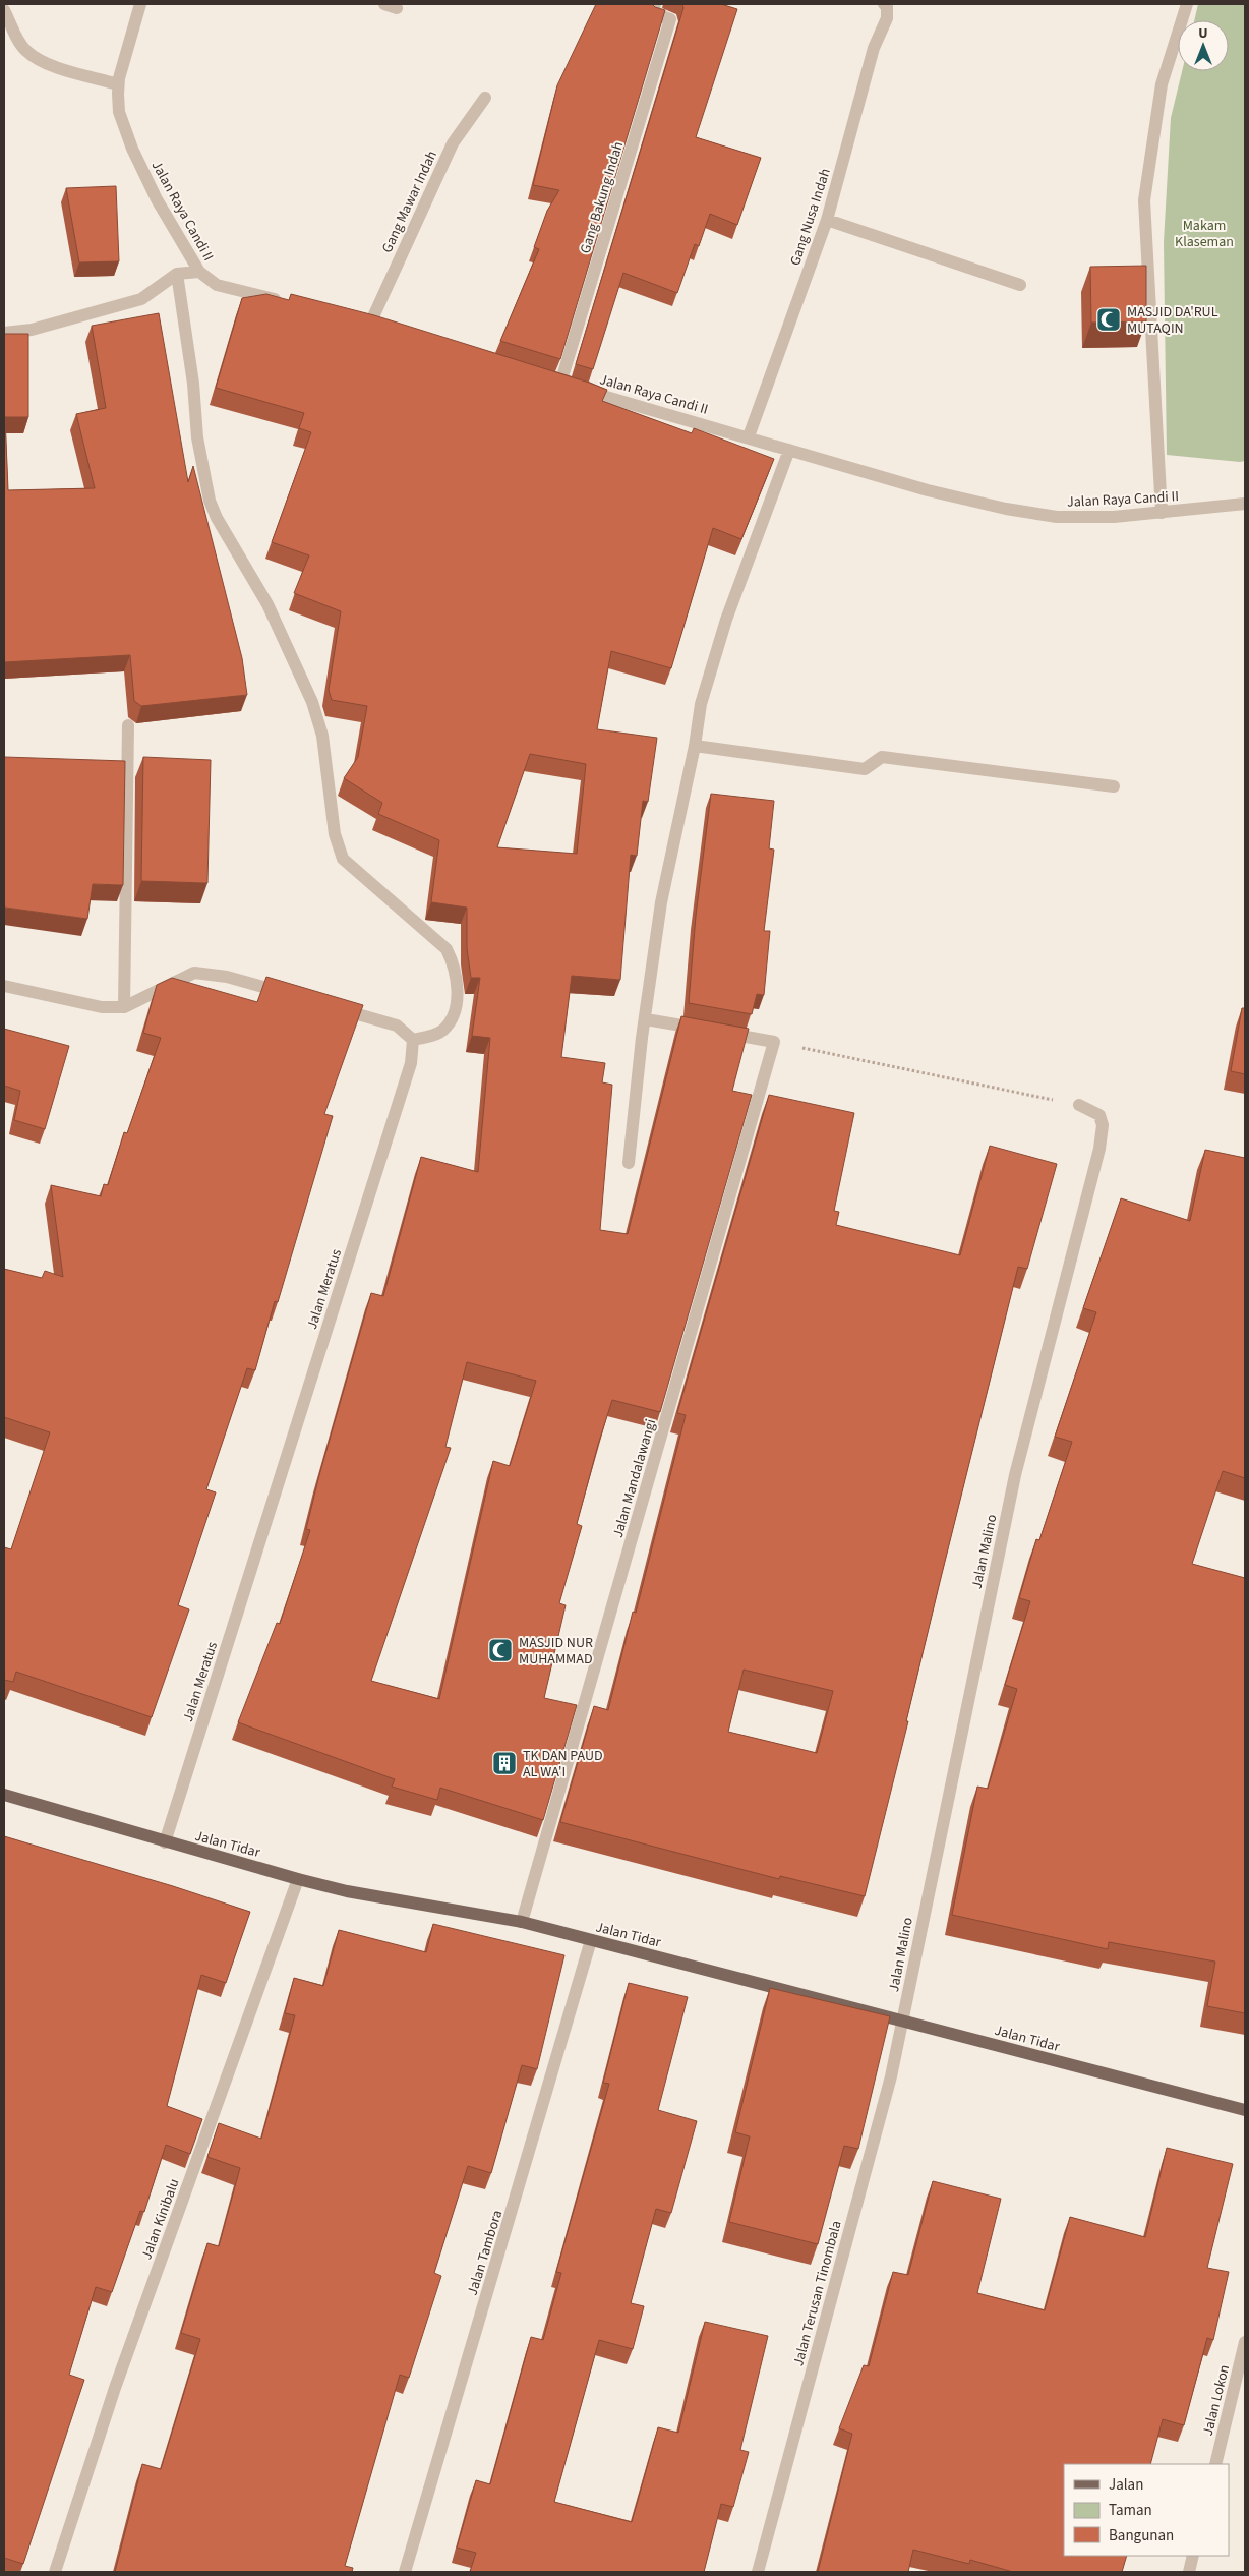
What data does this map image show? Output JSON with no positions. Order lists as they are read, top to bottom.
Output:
{
  "streets": {
    "main road": ["Jalan Tidar"],
    "street": [
      "Gang Bakung Indah",
      "Gang Mawar Indah",
      "Jalan Raya Candi II",
      "Gang Nusa Indah",
      "Jalan Meratus",
      "Jalan Mandalawangi",
      "Jalan Malino",
      "Jalan Kinibalu",
      "Jalan Tambora",
      "Jalan Terusan Tinombala",
      "Jalan Lokon"
    ]
  },
  "crossings": [
    ["Gang Bakung Indah", "Jalan Raya Candi II"],
    ["Jalan Raya Candi II", "Gang Nusa Indah"],
    ["Jalan Meratus", "Jalan Tidar"],
    ["Jalan Mandalawangi", "Jalan Tidar"],
    ["Jalan Malino", "Jalan Tidar"],
    ["Jalan Malino", "Jalan Terusan Tinombala"],
    ["Jalan Tidar", "Jalan Kinibalu"],
    ["Jalan Tidar", "Jalan Tambora"],
    ["Jalan Tidar", "Jalan Terusan Tinombala"]
  ],
  "parks": ["Makam Klaseman"],
  "places": {
    "mosque": ["MASJID DA'RUL MUTAQIN", "MASJID NUR MUHAMMAD"],
    "building": ["TK DAN PAUD AL WA'I"]
  },
  "legend": ["Jalan", "Taman", "Bangunan"],
  "north": "top"
}
